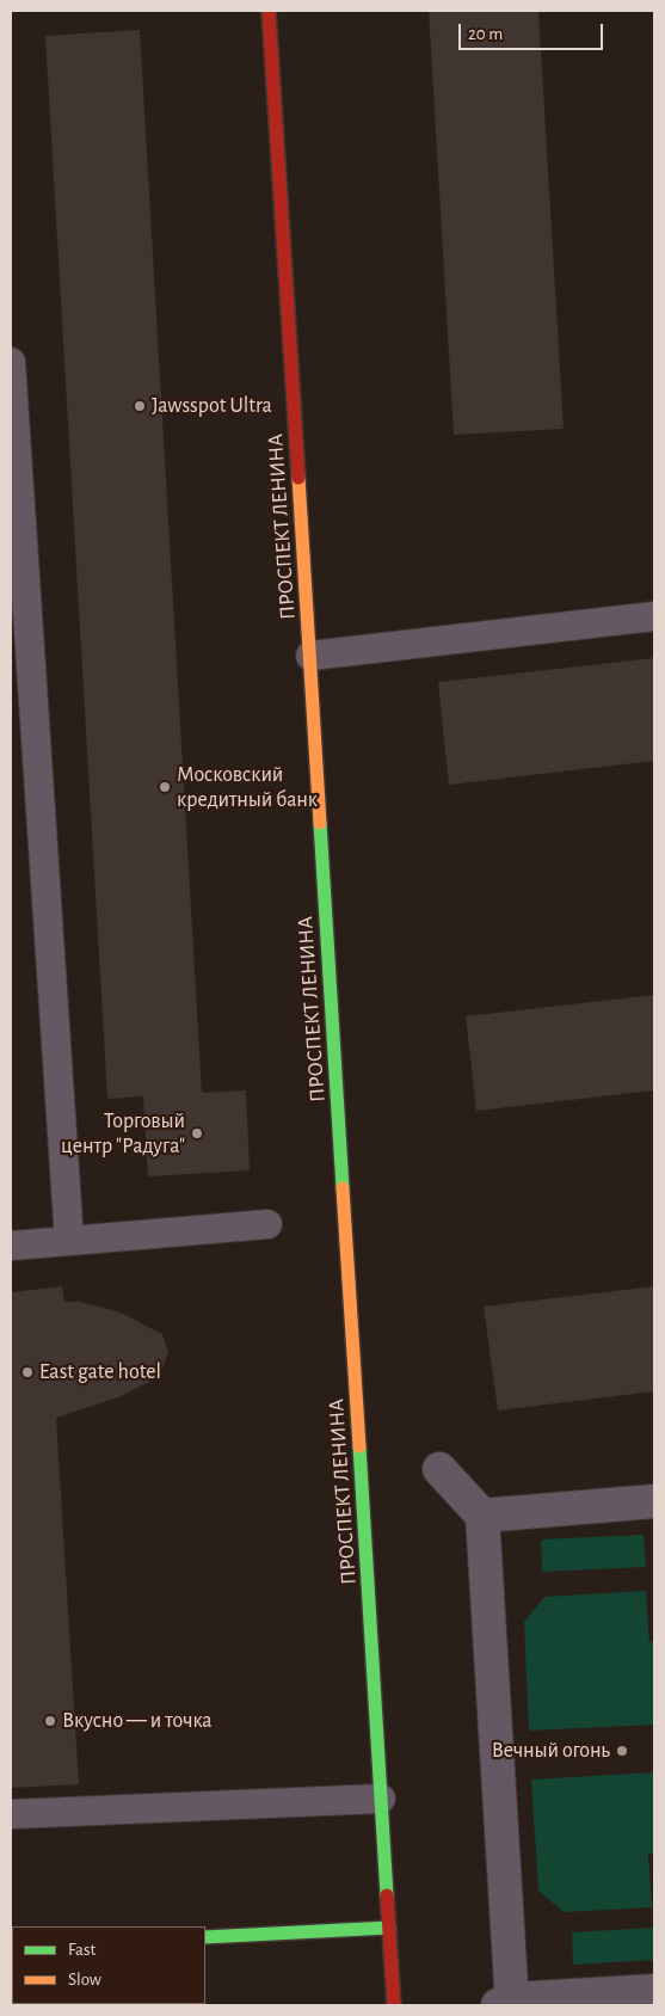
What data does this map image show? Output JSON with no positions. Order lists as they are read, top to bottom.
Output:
{
  "streets": {
    "main road": ["ПРОСПЕКТ ЛЕНИНА"]
  },
  "places": [
    "Jawsspot Ultra",
    "Московский кредитный банк",
    "Торговый центр \"Радуга\"",
    "East gate hotel",
    "Вкусно — и точка",
    "Вечный огонь"
  ],
  "legend": ["Fast", "Slow"],
  "scale_bar": "20 m"
}
